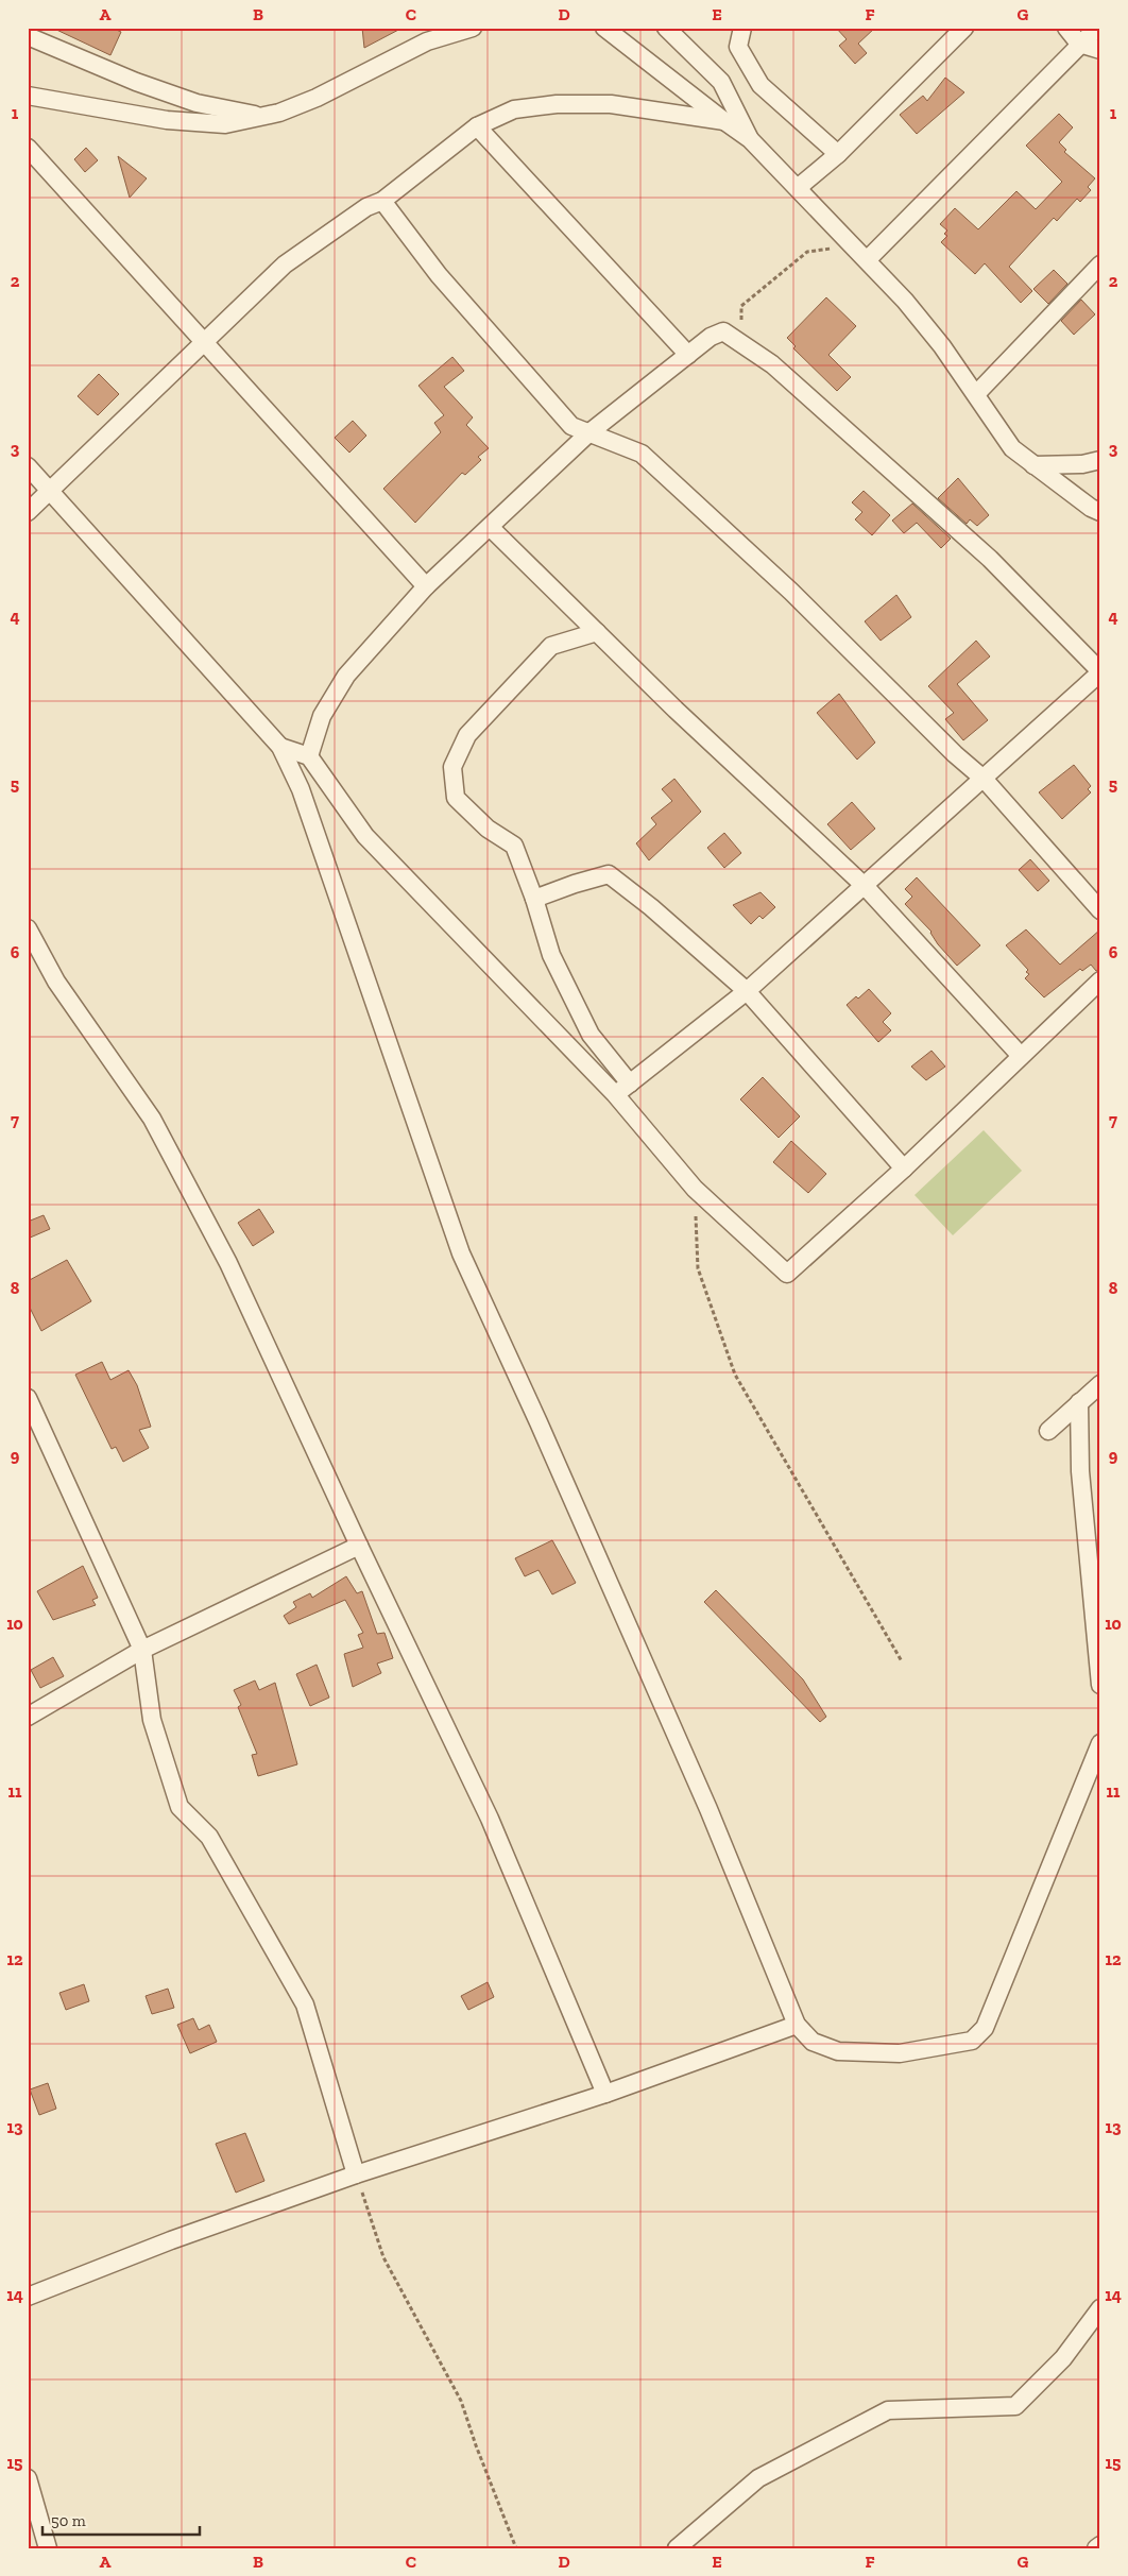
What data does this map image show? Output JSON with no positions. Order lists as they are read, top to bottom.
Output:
{
  "scale_bar": "50 m",
  "grid": {
    "columns": [
      "A",
      "B",
      "C",
      "D",
      "E",
      "F",
      "G"
    ],
    "rows": [
      "1",
      "2",
      "3",
      "4",
      "5",
      "6",
      "7",
      "8",
      "9",
      "10",
      "11",
      "12",
      "13",
      "14",
      "15"
    ]
  }
}
